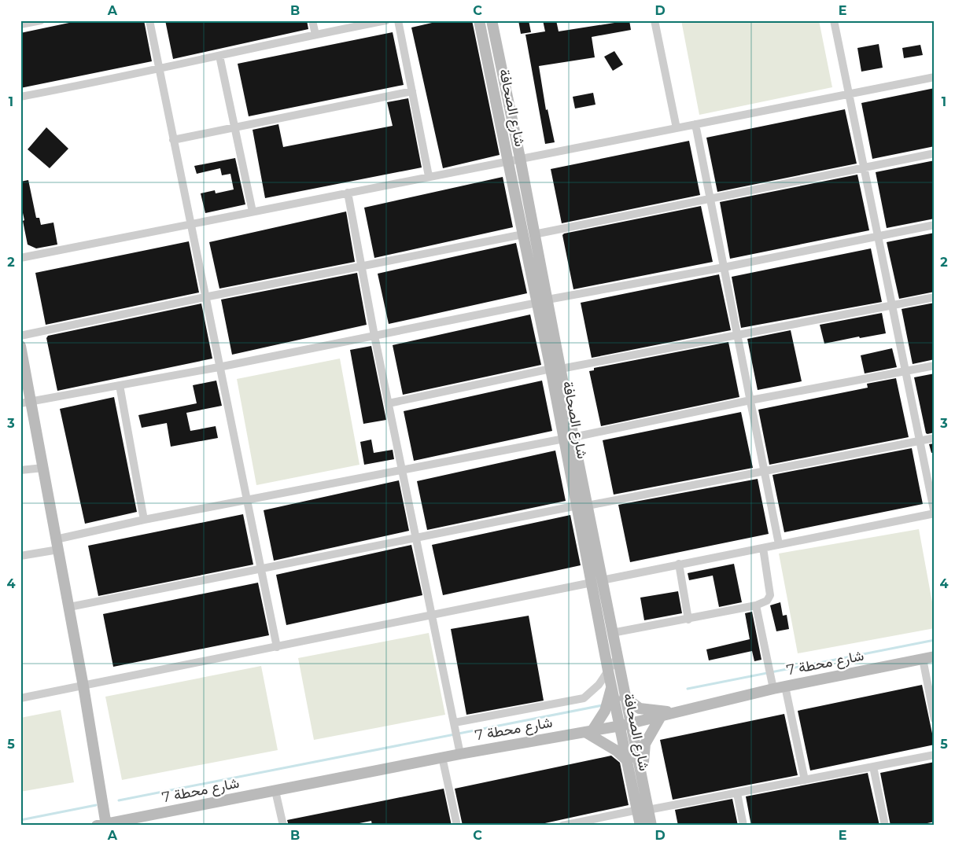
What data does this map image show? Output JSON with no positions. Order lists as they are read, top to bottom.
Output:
{
  "streets": {
    "main road": ["شارع الصحافة", "شارع محطة 7"]
  },
  "crossings": [
    ["شارع الصحافة", "شارع محطة 7"]
  ],
  "grid": {
    "columns": [
      "A",
      "B",
      "C",
      "D",
      "E"
    ],
    "rows": [
      "1",
      "2",
      "3",
      "4",
      "5"
    ]
  }
}
